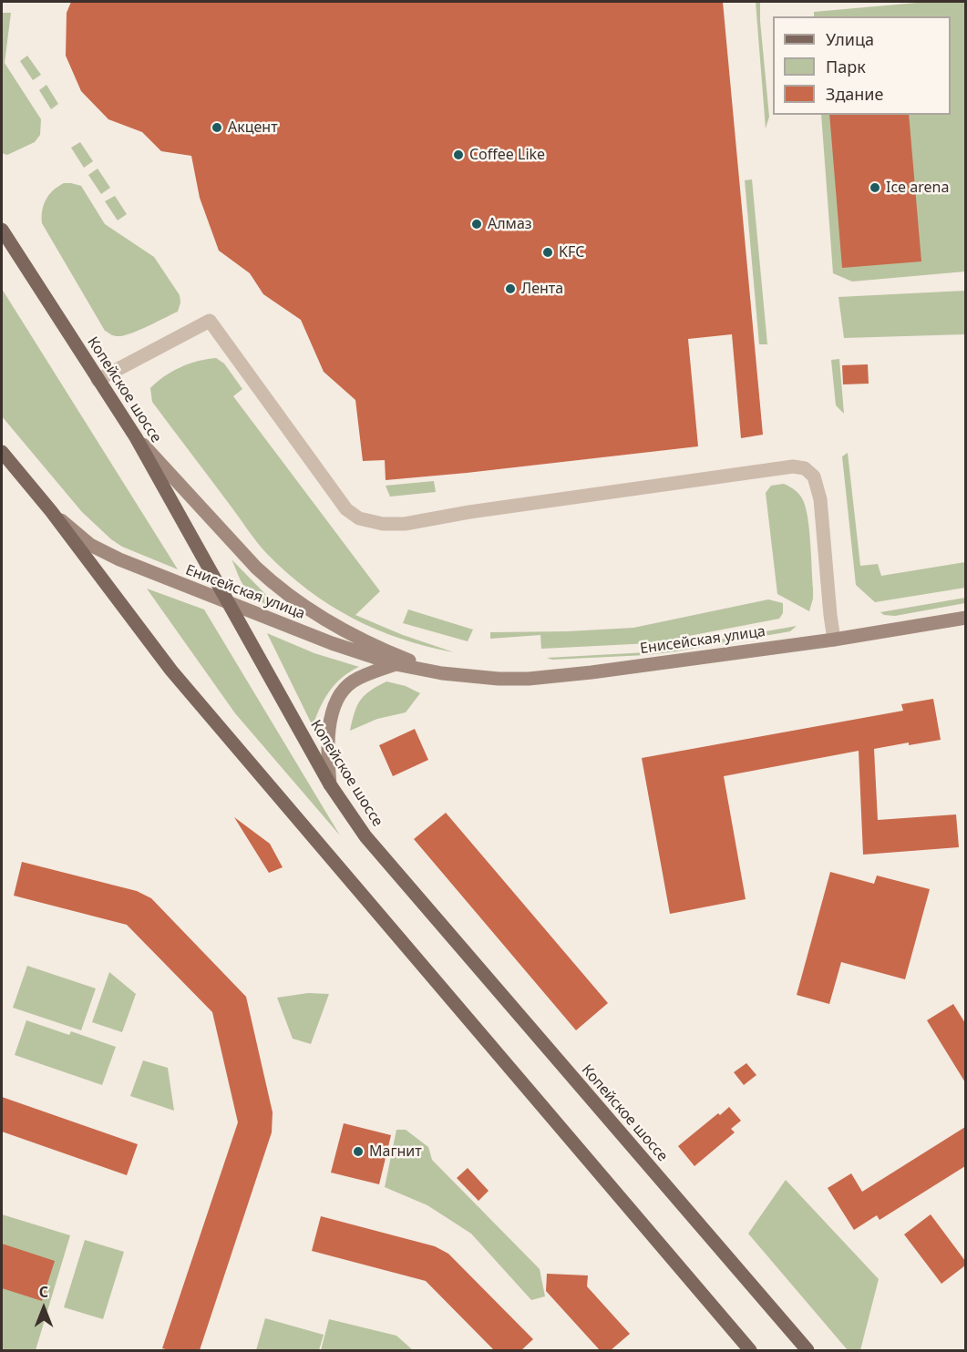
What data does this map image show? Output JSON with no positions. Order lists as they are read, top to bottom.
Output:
{
  "streets": {
    "main road": ["Копейское шоссе"],
    "street": ["Енисейская улица"]
  },
  "crossings": [
    ["Копейское шоссе", "Енисейская улица"]
  ],
  "places": [
    "Акцент",
    "Coffee Like",
    "Ice arena",
    "Алмаз",
    "KFC",
    "Лента",
    "Магнит"
  ],
  "legend": ["Улица", "Парк", "Здание"],
  "north": "top"
}
